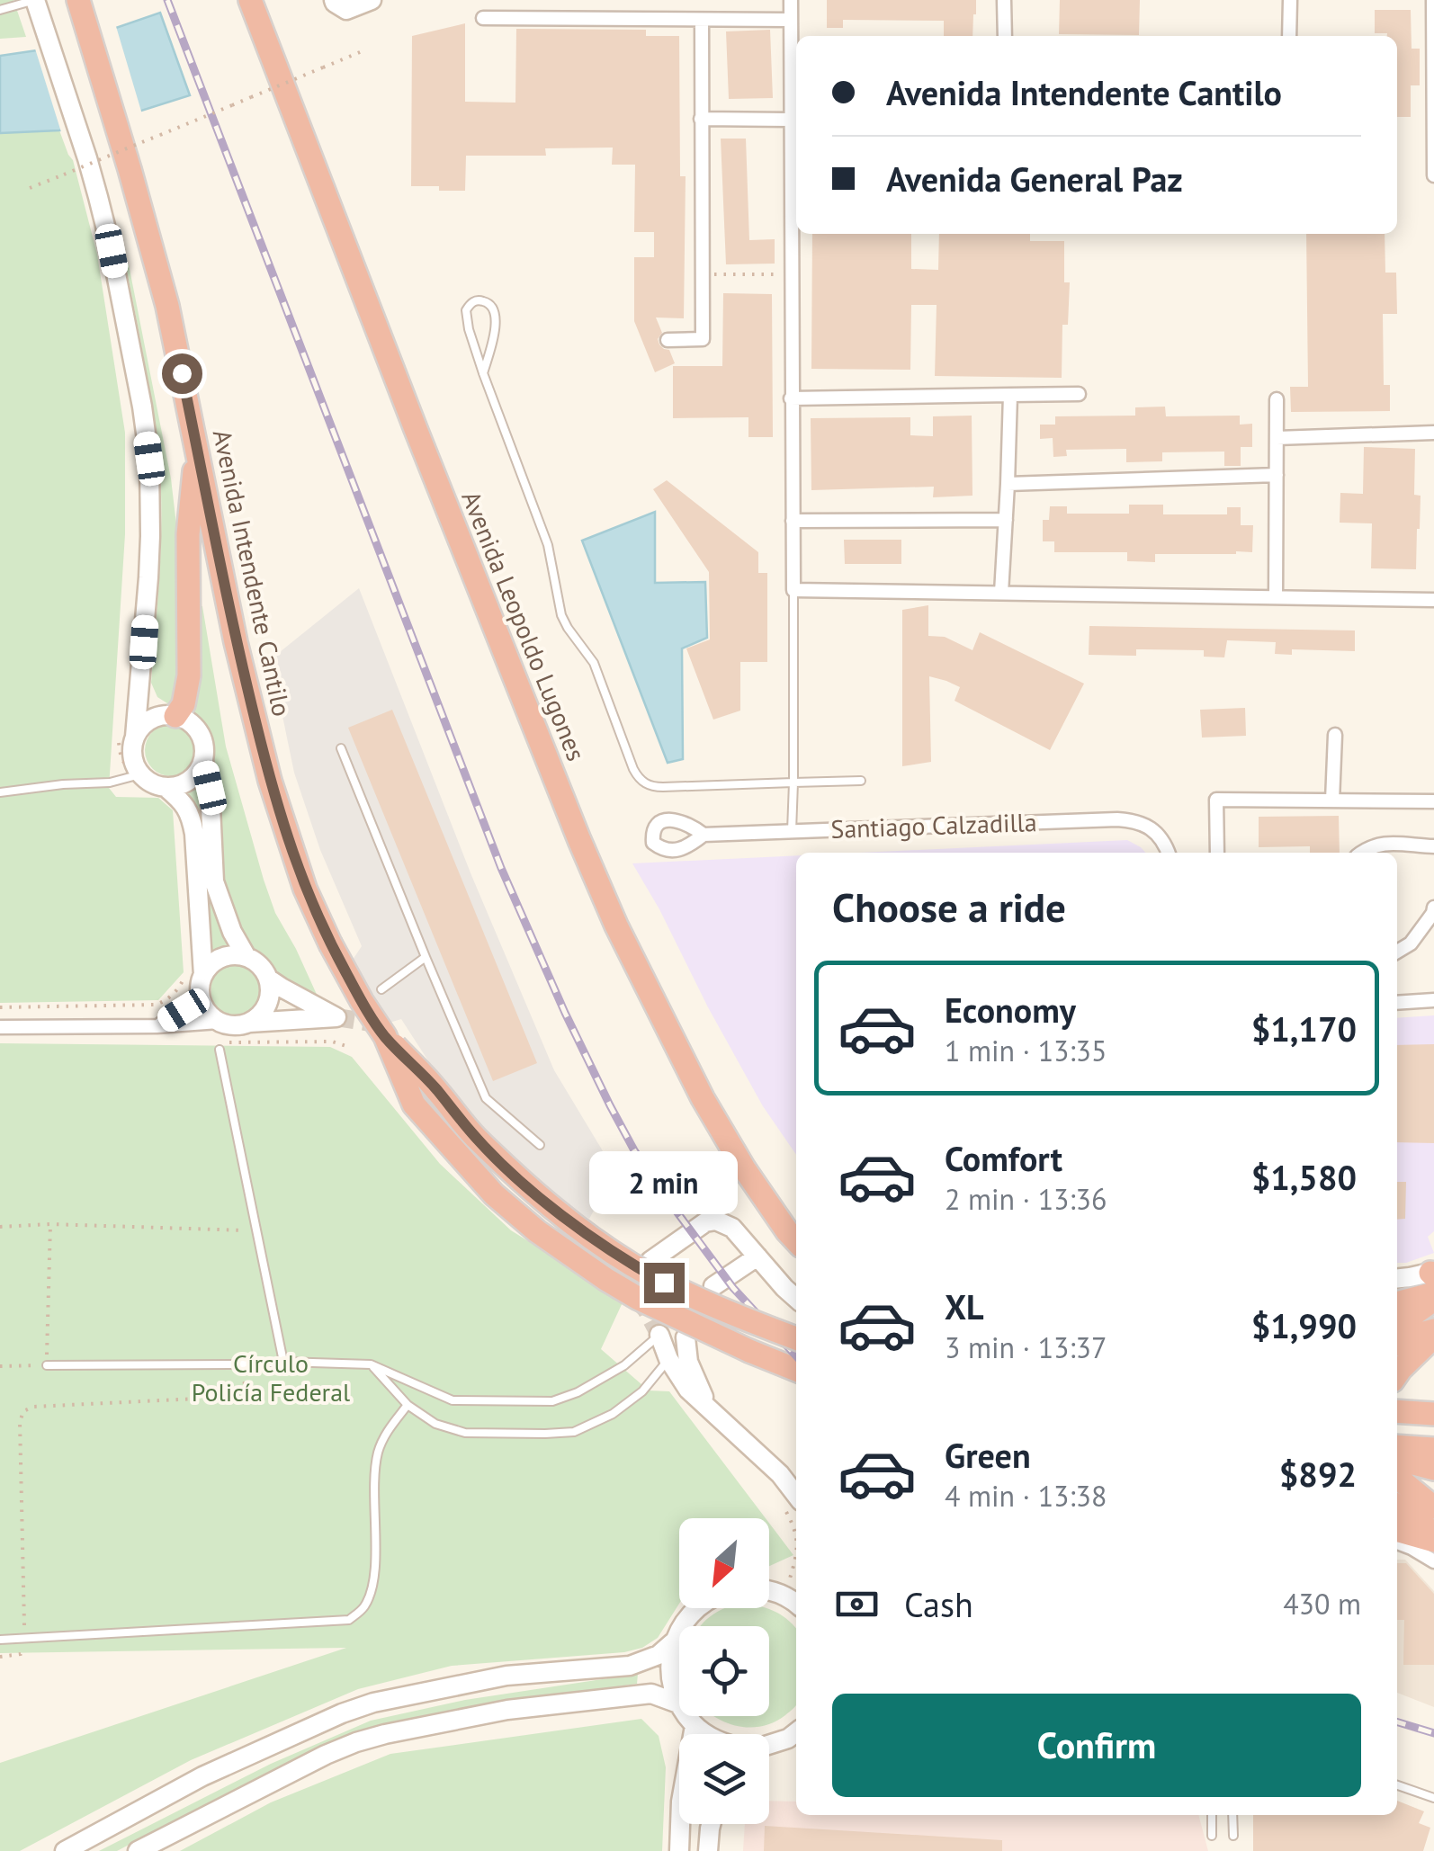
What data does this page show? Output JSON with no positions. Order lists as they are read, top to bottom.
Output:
{
  "streets": {
    "highway": ["Avenida Intendente Cantilo", "Avenida Leopoldo Lugones"],
    "street": ["Santiago Calzadilla"]
  },
  "parks": ["Círculo Policía Federal"],
  "north": "bottom left",
  "page": {
    "banner": ["Avenida Intendente Cantilo", "Avenida General Paz"],
    "heading": "Choose a ride",
    "list": [
      {
        "name": "Economy",
        "note": "1 min · 13:35",
        "value": "$1,170"
      },
      {
        "name": "Comfort",
        "note": "2 min · 13:36",
        "value": "$1,580"
      },
      {
        "name": "XL",
        "note": "3 min · 13:37",
        "value": "$1,990"
      },
      {
        "name": "Green",
        "note": "4 min · 13:38",
        "value": "$892"
      }
    ],
    "bubble": "2 min",
    "pay": ["Cash", "430 m"],
    "buttons": "Confirm"
  }
}
